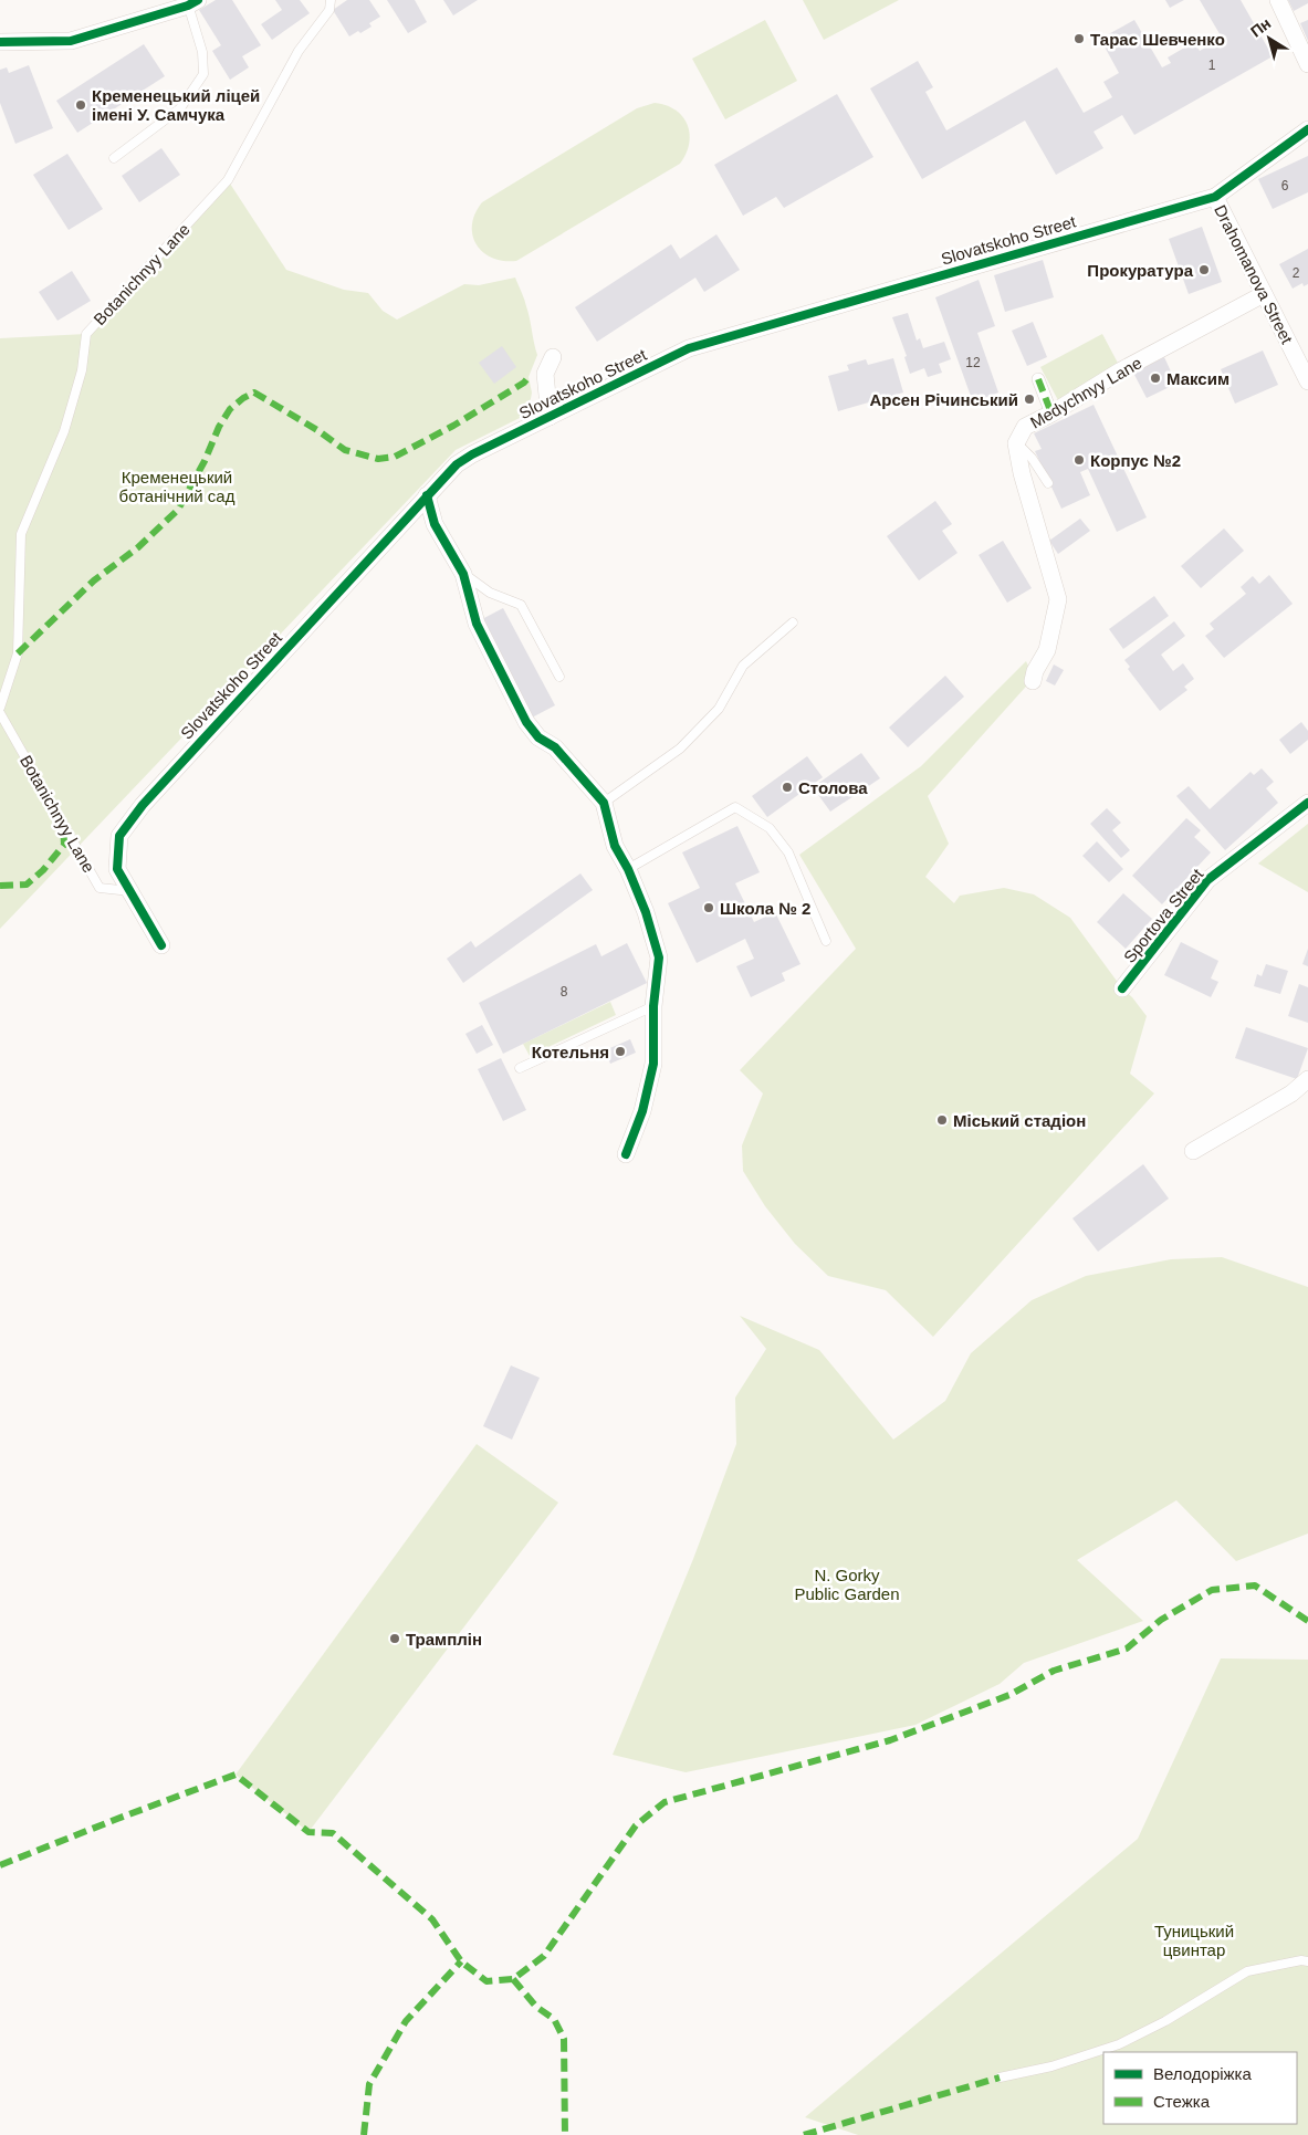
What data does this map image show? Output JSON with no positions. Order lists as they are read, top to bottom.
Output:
{
  "streets": {
    "street": [
      "Slovatskoho Street",
      "Drahomanova Street",
      "Medychnyy Lane",
      "Sportova Street"
    ],
    "lane": ["Botanichnyy Lane"]
  },
  "crossings": [
    ["Slovatskoho Street", "Botanichnyy Lane"],
    ["Slovatskoho Street", "Drahomanova Street"],
    ["Drahomanova Street", "Medychnyy Lane"]
  ],
  "parks": ["Кременецький ботанічний сад", "N. Gorky Public Garden", "Туницький цвинтар"],
  "places": [
    "Тарас Шевченко",
    "Кременецький ліцей імені У. Самчука",
    "Прокуратура",
    "Максим",
    "Арсен Річинський",
    "Корпус №2",
    "Столова",
    "Школа № 2",
    "Котельня",
    "Міський стадіон",
    "Трамплін"
  ],
  "house_numbers": [
    "1",
    "6",
    "2",
    "12",
    "8"
  ],
  "legend": ["Велодоріжка", "Стежка"],
  "north": "top left"
}
